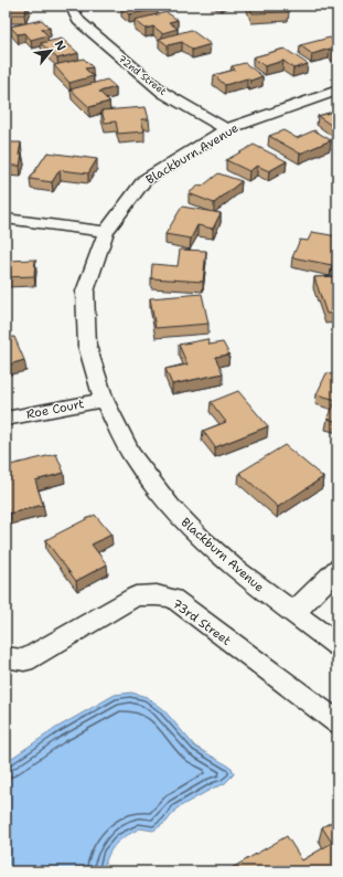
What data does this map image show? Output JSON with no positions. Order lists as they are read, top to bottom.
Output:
{
  "streets": {
    "street": [
      "72nd Street",
      "Blackburn Avenue",
      "Roe Court",
      "73rd Street"
    ]
  },
  "crossings": [
    ["72nd Street", "Blackburn Avenue"],
    ["Blackburn Avenue", "Roe Court"]
  ],
  "north": "top right"
}
